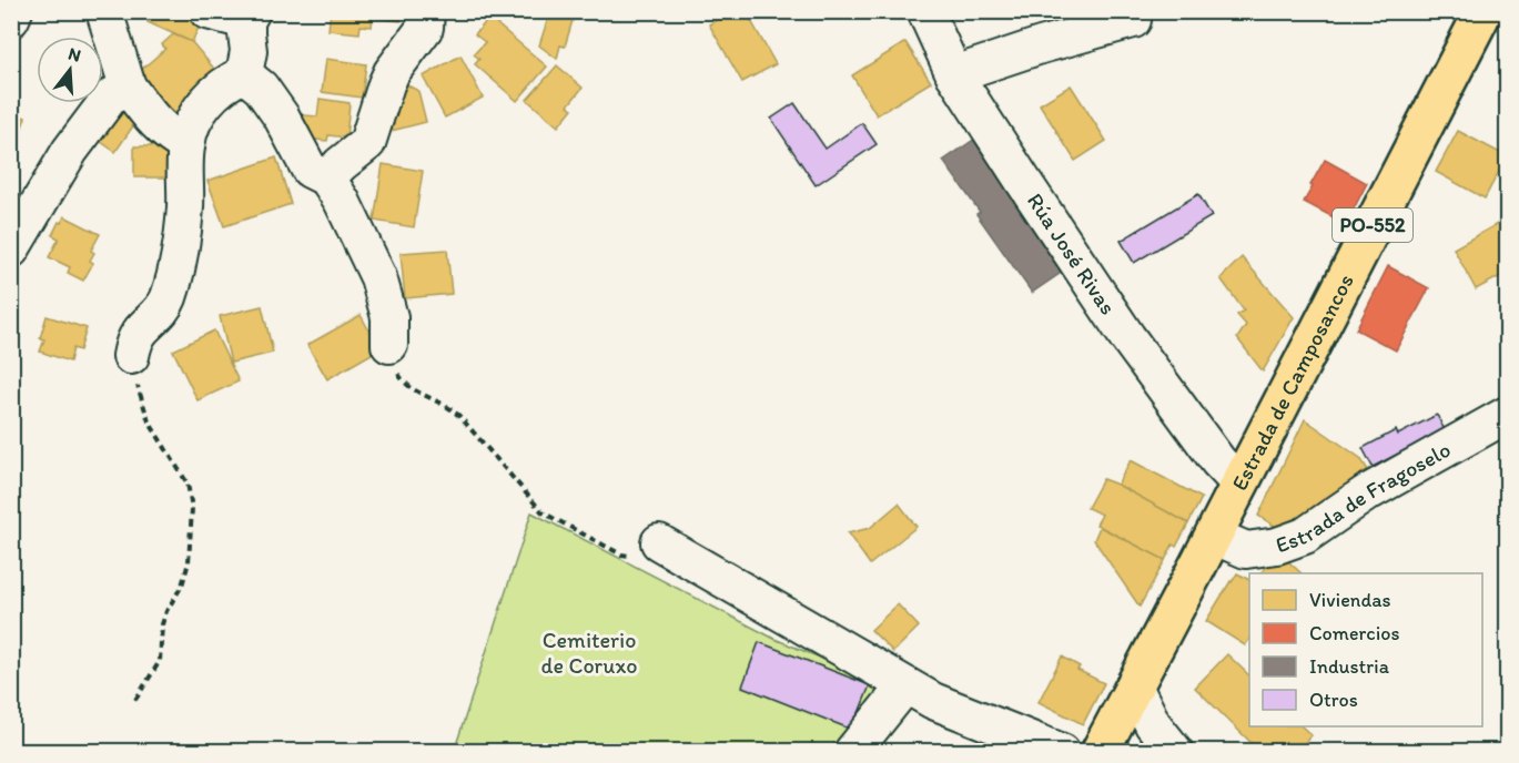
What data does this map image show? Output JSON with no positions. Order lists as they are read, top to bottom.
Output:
{
  "streets": {
    "main road": ["PO-552", "Estrada de Camposancos"],
    "street": ["Rúa José Rivas", "Estrada de Fragoselo"]
  },
  "crossings": [
    ["Rúa José Rivas", "Estrada de Camposancos"],
    ["Estrada de Camposancos", "Estrada de Fragoselo"]
  ],
  "parks": ["Cemiterio de Coruxo"],
  "legend": [
    "Viviendas",
    "Comercios",
    "Industria",
    "Otros"
  ],
  "north": "top"
}
